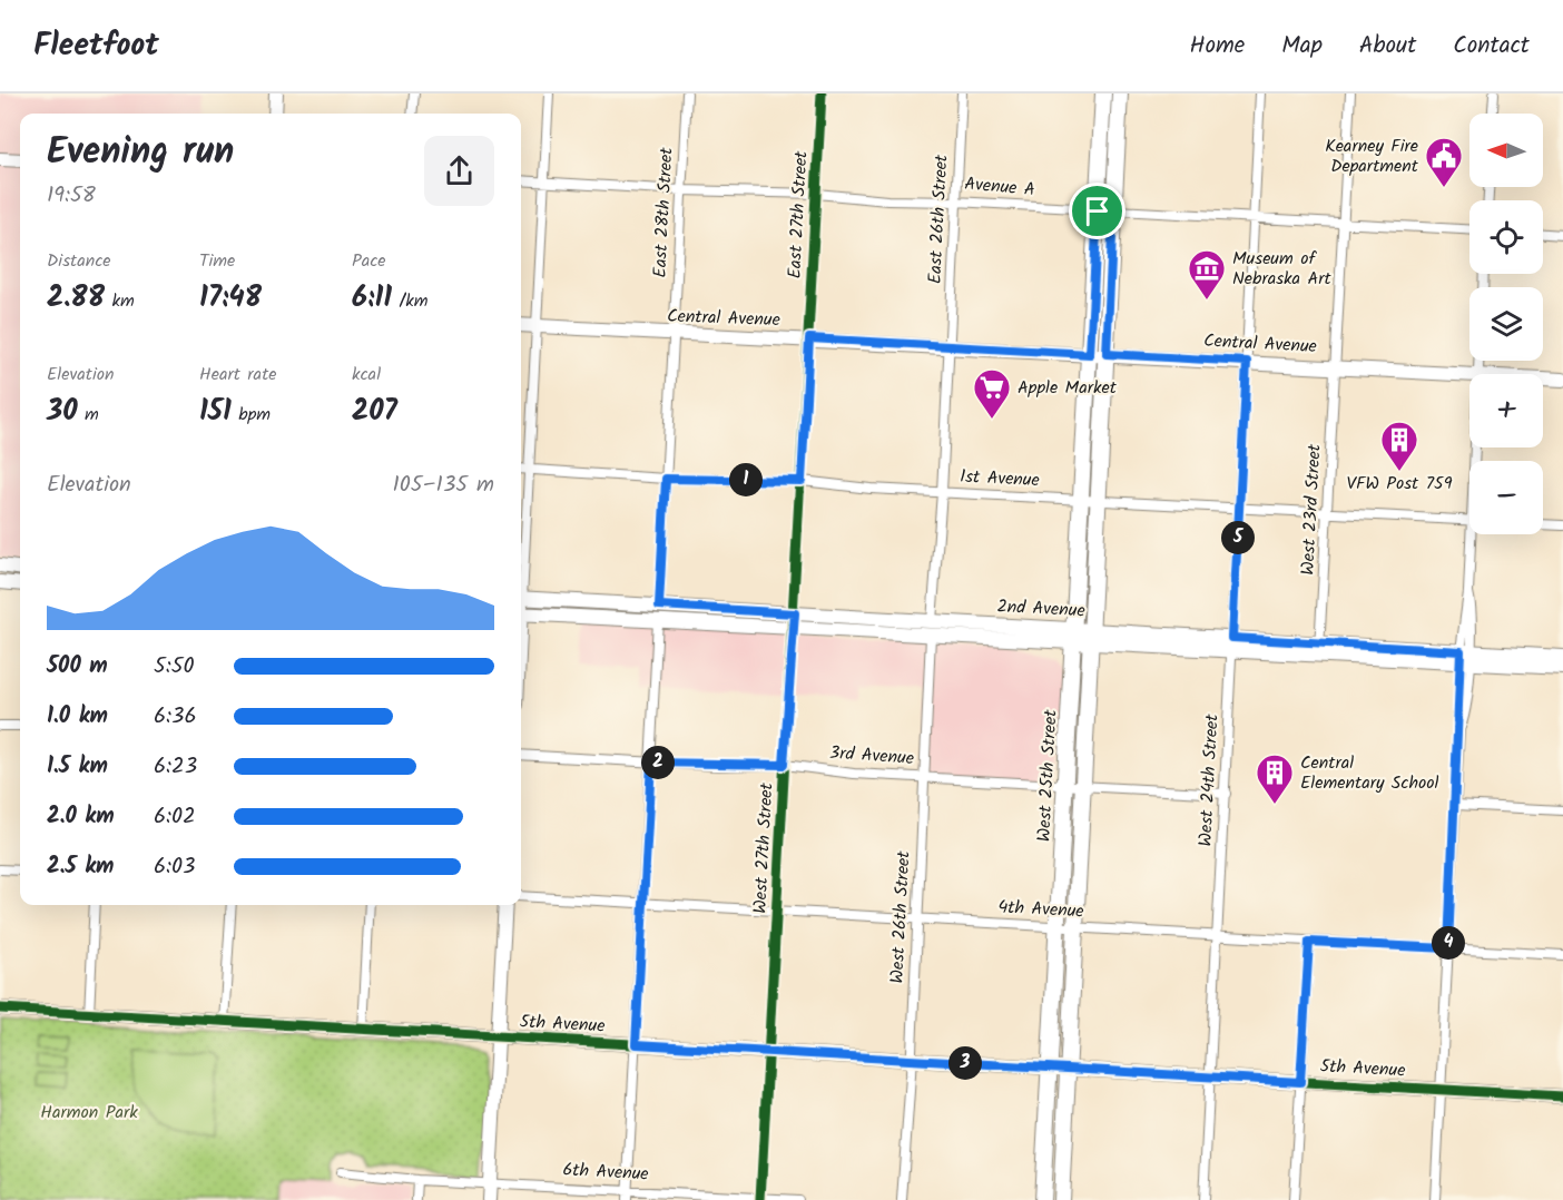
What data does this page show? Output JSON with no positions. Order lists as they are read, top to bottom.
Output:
{
  "streets": {
    "main road": ["West 25th Street"],
    "street": [
      "Avenue A",
      "East 28th Street",
      "East 27th Street",
      "East 26th Street",
      "Central Avenue",
      "1st Avenue",
      "West 23rd Street",
      "2nd Avenue",
      "3rd Avenue",
      "West 24th Street",
      "West 27th Street",
      "4th Avenue",
      "West 26th Street",
      "5th Avenue",
      "6th Avenue"
    ]
  },
  "crossings": [
    ["Avenue A", "East 28th Street"],
    ["Avenue A", "East 27th Street"],
    ["Avenue A", "East 26th Street"],
    ["Avenue A", "West 23rd Street"],
    ["Avenue A", "West 24th Street"],
    ["East 28th Street", "Central Avenue"],
    ["East 28th Street", "1st Avenue"],
    ["East 28th Street", "2nd Avenue"],
    ["East 27th Street", "Central Avenue"],
    ["East 27th Street", "West 27th Street"],
    ["East 26th Street", "Central Avenue"],
    ["East 26th Street", "West 26th Street"],
    ["Central Avenue", "West 23rd Street"],
    ["Central Avenue", "West 25th Street"],
    ["Central Avenue", "West 24th Street"],
    ["Central Avenue", "West 27th Street"],
    ["Central Avenue", "West 26th Street"],
    ["1st Avenue", "West 23rd Street"],
    ["1st Avenue", "West 25th Street"],
    ["1st Avenue", "West 24th Street"],
    ["1st Avenue", "West 27th Street"],
    ["1st Avenue", "West 26th Street"],
    ["West 23rd Street", "2nd Avenue"],
    ["2nd Avenue", "West 25th Street"],
    ["2nd Avenue", "West 24th Street"],
    ["2nd Avenue", "West 27th Street"],
    ["2nd Avenue", "West 26th Street"],
    ["3rd Avenue", "West 25th Street"],
    ["3rd Avenue", "West 24th Street"],
    ["3rd Avenue", "West 27th Street"],
    ["3rd Avenue", "West 26th Street"],
    ["West 25th Street", "4th Avenue"],
    ["West 25th Street", "5th Avenue"],
    ["West 24th Street", "4th Avenue"],
    ["West 24th Street", "5th Avenue"],
    ["West 27th Street", "4th Avenue"],
    ["West 27th Street", "5th Avenue"],
    ["West 27th Street", "6th Avenue"],
    ["4th Avenue", "West 26th Street"],
    ["West 26th Street", "5th Avenue"]
  ],
  "parks": ["Harmon Park"],
  "places": {
    "public building": ["Kearney Fire Department"],
    "museum": ["Museum of Nebraska Art"],
    "supermarket": ["Apple Market"],
    "building": ["VFW Post 759", "Central Elementary School"]
  },
  "north": "left",
  "page": {
    "header": "Fleetfoot",
    "nav": [
      "Home",
      "Map",
      "About",
      "Contact"
    ],
    "map_buttons": ["+", "−"],
    "heading": ["Evening run", "19:58"],
    "stats": [
      ["Distance", "2.88 km"],
      ["Time", "17:48"],
      ["Pace", "6:11 /km"],
      ["Elevation", "30 m"],
      ["Heart rate", "151 bpm"],
      ["kcal", "207"]
    ],
    "chart": ["Elevation", "105–135 m"],
    "pins": [
      "1",
      "5",
      "2",
      "4",
      "3"
    ],
    "list": [
      {
        "name": "500 m",
        "note": "5:50"
      },
      {
        "name": "1.0 km",
        "note": "6:36"
      },
      {
        "name": "1.5 km",
        "note": "6:23"
      },
      {
        "name": "2.0 km",
        "note": "6:02"
      },
      {
        "name": "2.5 km",
        "note": "6:03"
      }
    ]
  }
}
